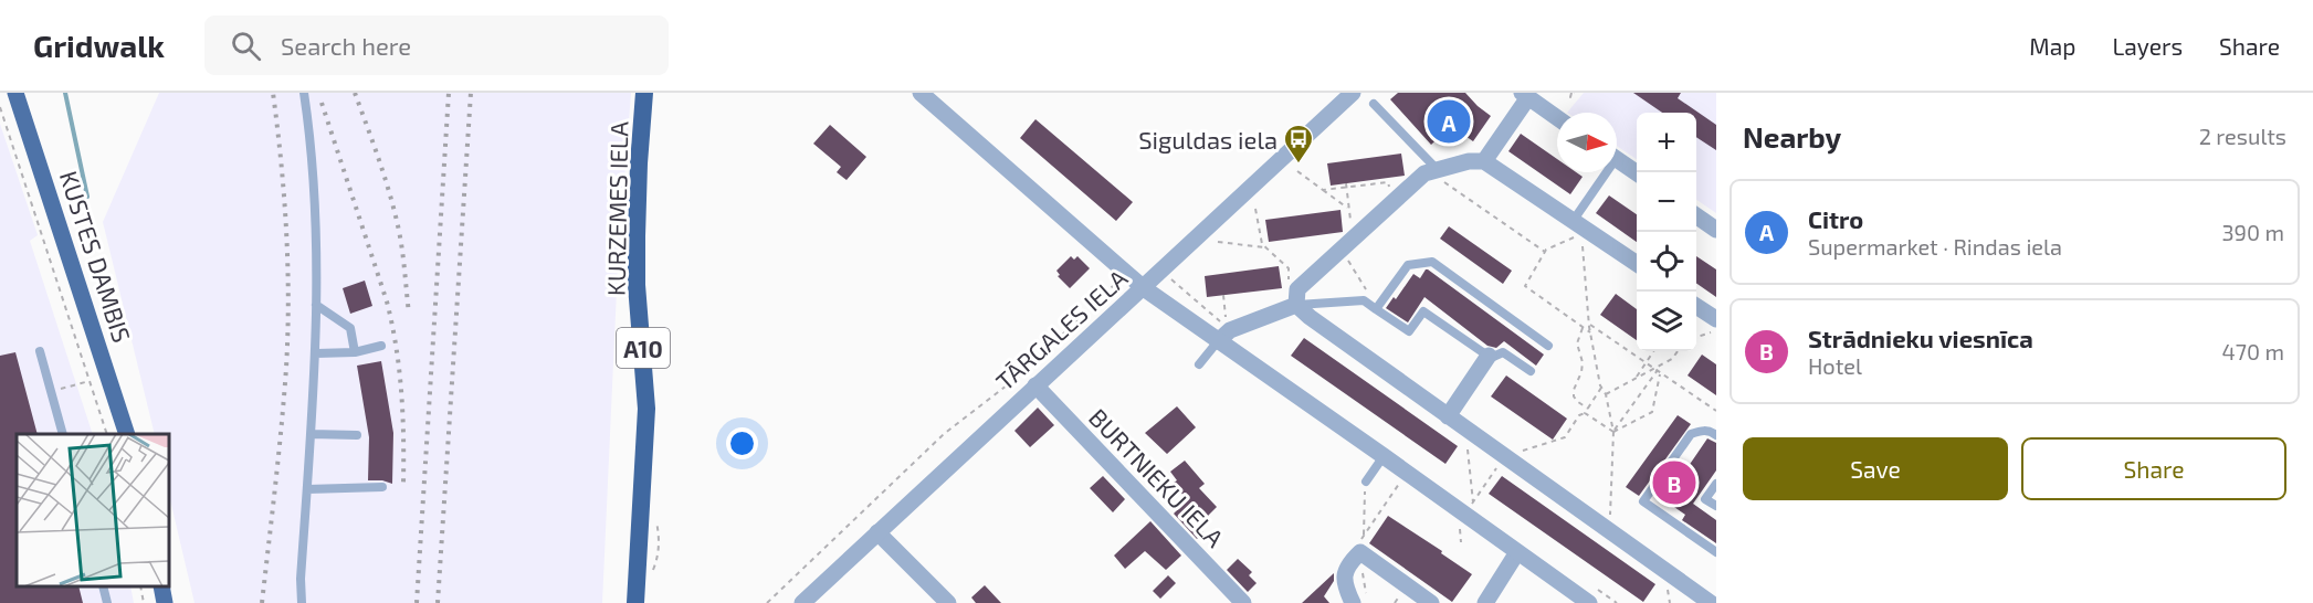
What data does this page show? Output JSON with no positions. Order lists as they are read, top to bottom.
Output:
{
  "streets": {
    "highway": ["KURZEMES IELA", "A10"],
    "main road": ["KUSTES DAMBIS"],
    "street": ["TĀRGALES IELA", "BURTNIEKU IELA"]
  },
  "crossings": [
    ["TĀRGALES IELA", "BURTNIEKU IELA"]
  ],
  "places": {
    "bus stop": ["Siguldas iela"]
  },
  "north": "right",
  "page": {
    "header": "Gridwalk",
    "search": "Search here",
    "nav": ["Map", "Layers", "Share"],
    "heading": ["Nearby", "2 results"],
    "pins": ["A", "B"],
    "map_buttons": ["+", "−"],
    "list": [
      {
        "mark": "A",
        "name": "Citro",
        "note": "Supermarket · Rindas iela",
        "value": "390 m"
      },
      {
        "mark": "B",
        "name": "Strādnieku viesnīca",
        "note": "Hotel",
        "value": "470 m"
      }
    ],
    "buttons": ["Save", "Share"]
  }
}
